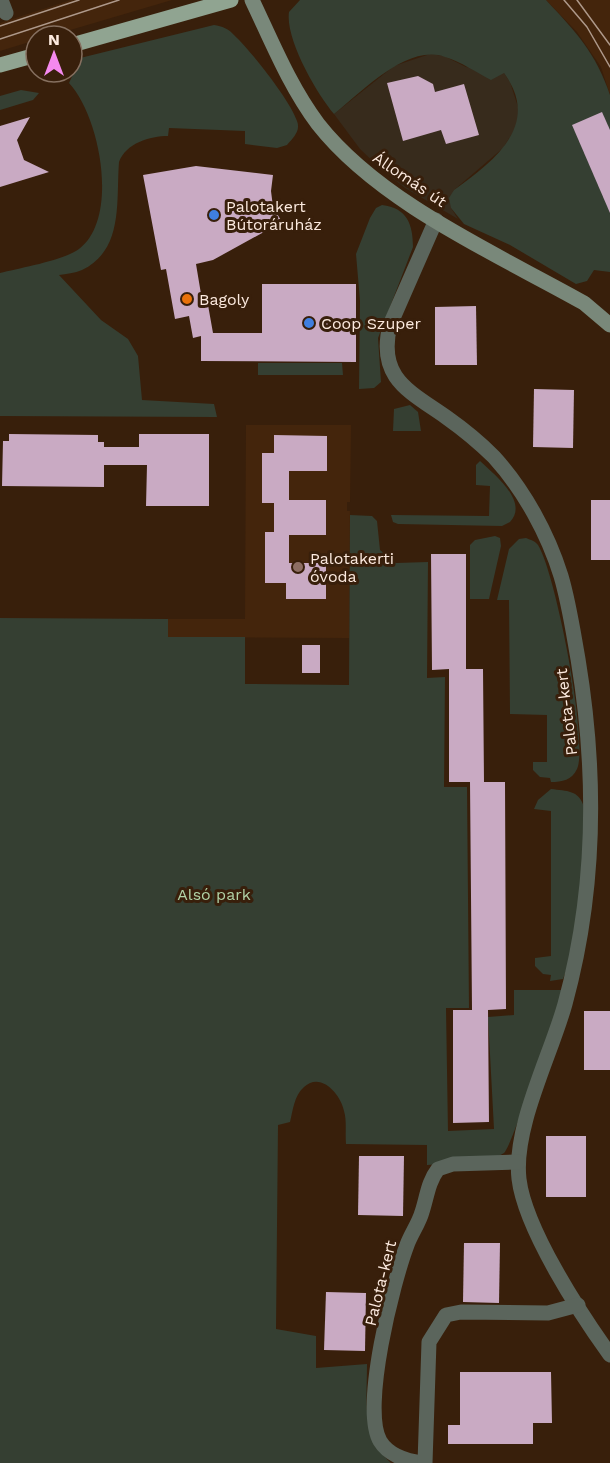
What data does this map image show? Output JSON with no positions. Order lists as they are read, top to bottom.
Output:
{
  "streets": {
    "main road": ["Állomás út"],
    "street": ["Palota-kert"]
  },
  "crossings": [
    ["Állomás út", "Palota-kert"]
  ],
  "parks": ["Alsó park"],
  "places": [
    "Palotakert Bútoráruház",
    "Bagoly",
    "Coop Szuper",
    "Palotakerti óvoda"
  ],
  "north": "top"
}
